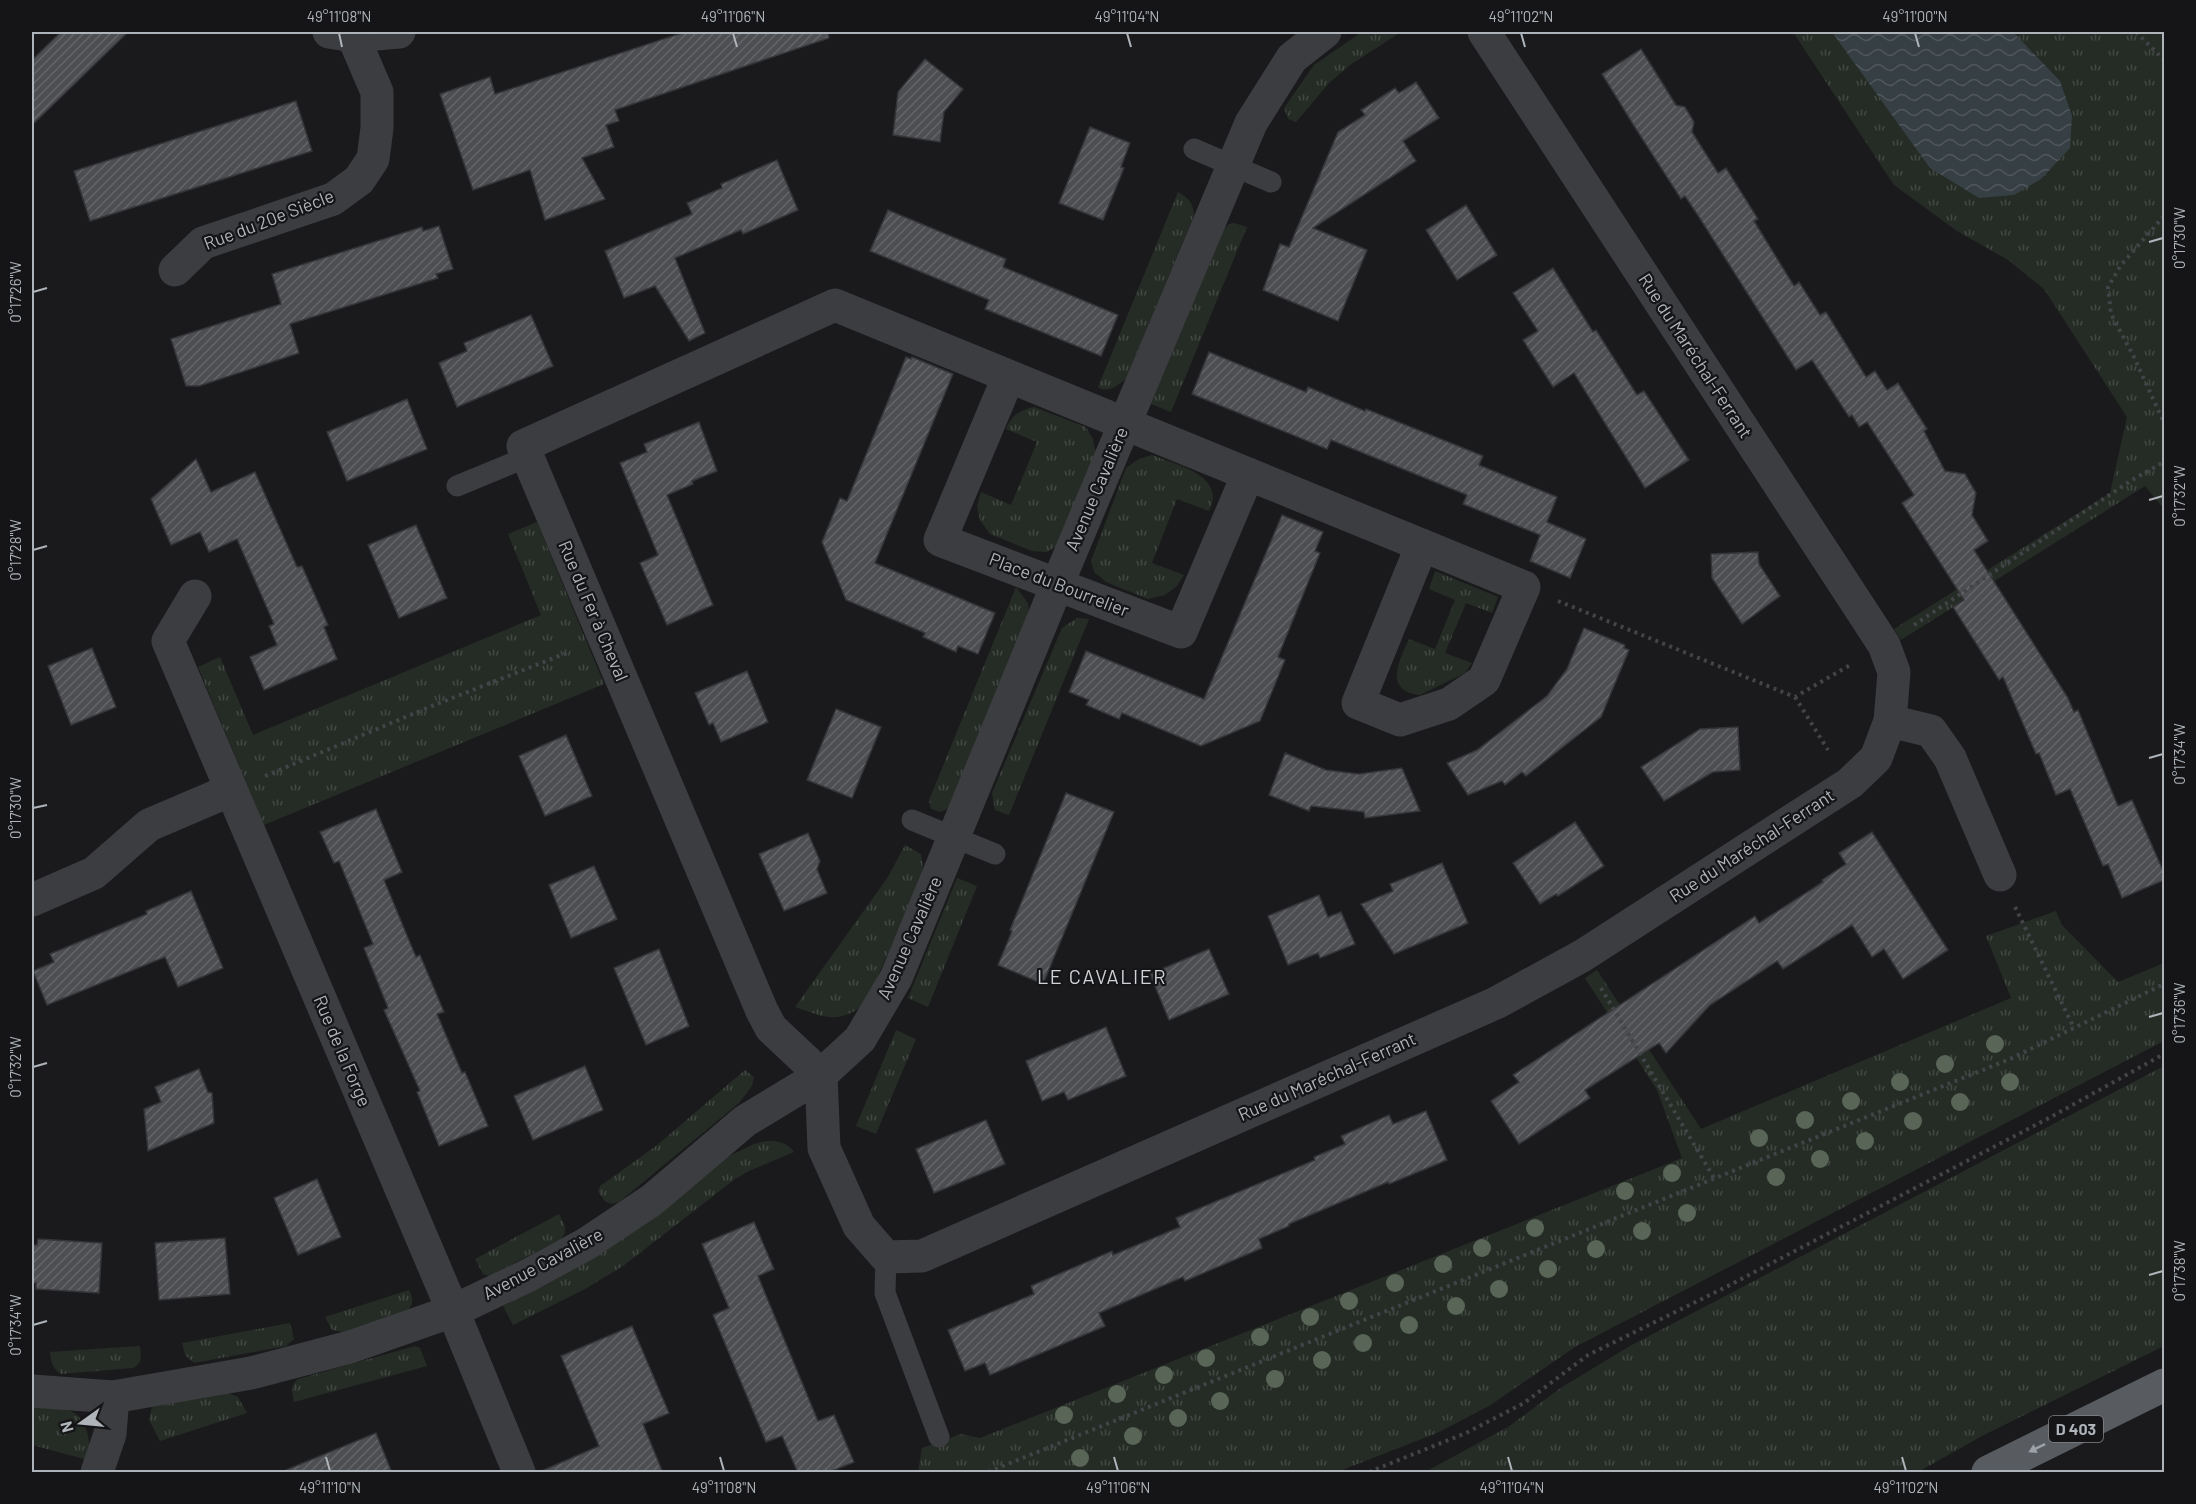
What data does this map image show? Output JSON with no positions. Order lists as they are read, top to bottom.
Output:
{
  "streets": {
    "main road": ["D 403"],
    "street": [
      "Rue du 20e Siècle",
      "Rue du Maréchal-Ferrant",
      "Avenue Cavalière",
      "Place du Bourrelier",
      "Rue du Fer à Cheval",
      "Rue de la Forge"
    ]
  },
  "crossings": [
    ["Avenue Cavalière", "Place du Bourrelier"],
    ["Avenue Cavalière", "Rue du Fer à Cheval"],
    ["Avenue Cavalière", "Rue de la Forge"]
  ],
  "districts": ["LE CAVALIER"],
  "north": "left",
  "coordinates": [
    "49°11'08\"N",
    "49°11'06\"N",
    "49°11'04\"N",
    "49°11'02\"N",
    "49°11'00\"N",
    "0°17'30\"W",
    "0°17'26\"W",
    "0°17'32\"W",
    "0°17'28\"W",
    "0°17'34\"W",
    "0°17'36\"W",
    "0°17'38\"W",
    "49°11'10\"N"
  ]
}
